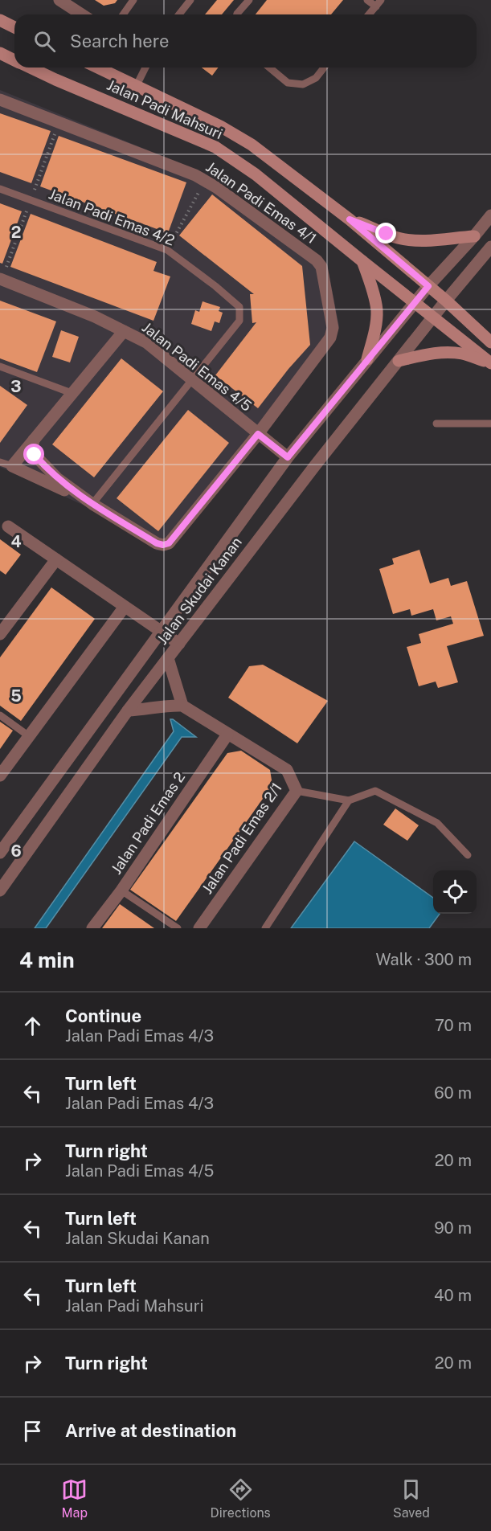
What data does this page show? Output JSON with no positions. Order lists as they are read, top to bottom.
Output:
{
  "streets": {
    "main road": ["Jalan Padi Mahsuri"],
    "street": [
      "Jalan Padi Emas 4/1",
      "Jalan Padi Emas 4/5",
      "Jalan Skudai Kanan",
      "Jalan Padi Emas 2",
      "Jalan Padi Emas 2/1"
    ],
    "lane": ["Jalan Padi Emas 4/2"]
  },
  "crossings": [
    ["Jalan Padi Mahsuri", "Jalan Skudai Kanan"],
    ["Jalan Padi Emas 4/1", "Jalan Padi Emas 4/2"],
    ["Jalan Padi Emas 4/1", "Jalan Padi Emas 4/5"],
    ["Jalan Padi Emas 4/2", "Jalan Padi Emas 4/5"],
    ["Jalan Padi Emas 4/5", "Jalan Skudai Kanan"],
    ["Jalan Padi Emas 2", "Jalan Padi Emas 2/1"]
  ],
  "page": {
    "search": "Search here",
    "heading": ["4 min", "Walk · 300 m"],
    "list": [
      ["Continue", "Jalan Padi Emas 4/3", "70 m"],
      ["Turn left", "Jalan Padi Emas 4/3", "60 m"],
      ["Turn right", "Jalan Padi Emas 4/5", "20 m"],
      ["Turn left", "Jalan Skudai Kanan", "90 m"],
      ["Turn left", "Jalan Padi Mahsuri", "40 m"],
      ["Turn right", "20 m"],
      "Arrive at destination"
    ],
    "nav": ["Map", "Directions", "Saved"]
  },
  "grid": {
    "rows": [
      "2",
      "3",
      "4",
      "5",
      "6"
    ]
  }
}
